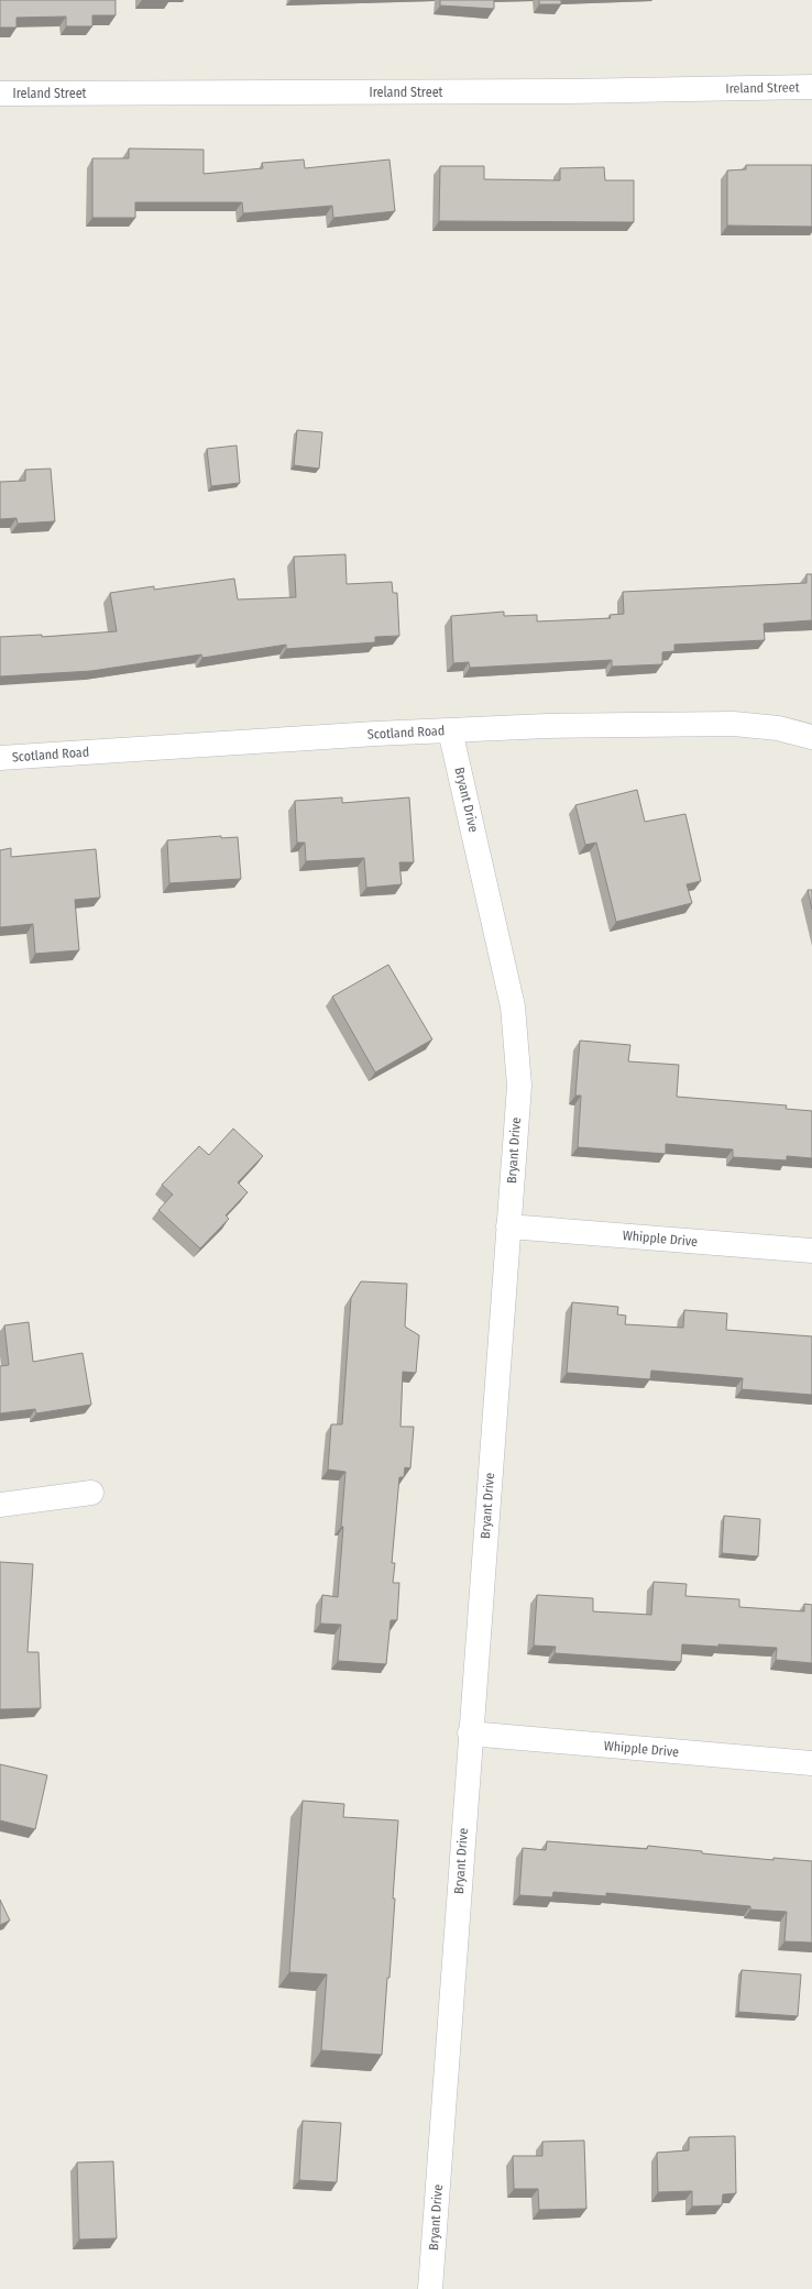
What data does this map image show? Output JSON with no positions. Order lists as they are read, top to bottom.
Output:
{
  "streets": {
    "street": [
      "Ireland Street",
      "Scotland Road",
      "Bryant Drive",
      "Whipple Drive"
    ]
  },
  "crossings": [
    ["Scotland Road", "Bryant Drive"],
    ["Bryant Drive", "Whipple Drive"]
  ]
}
